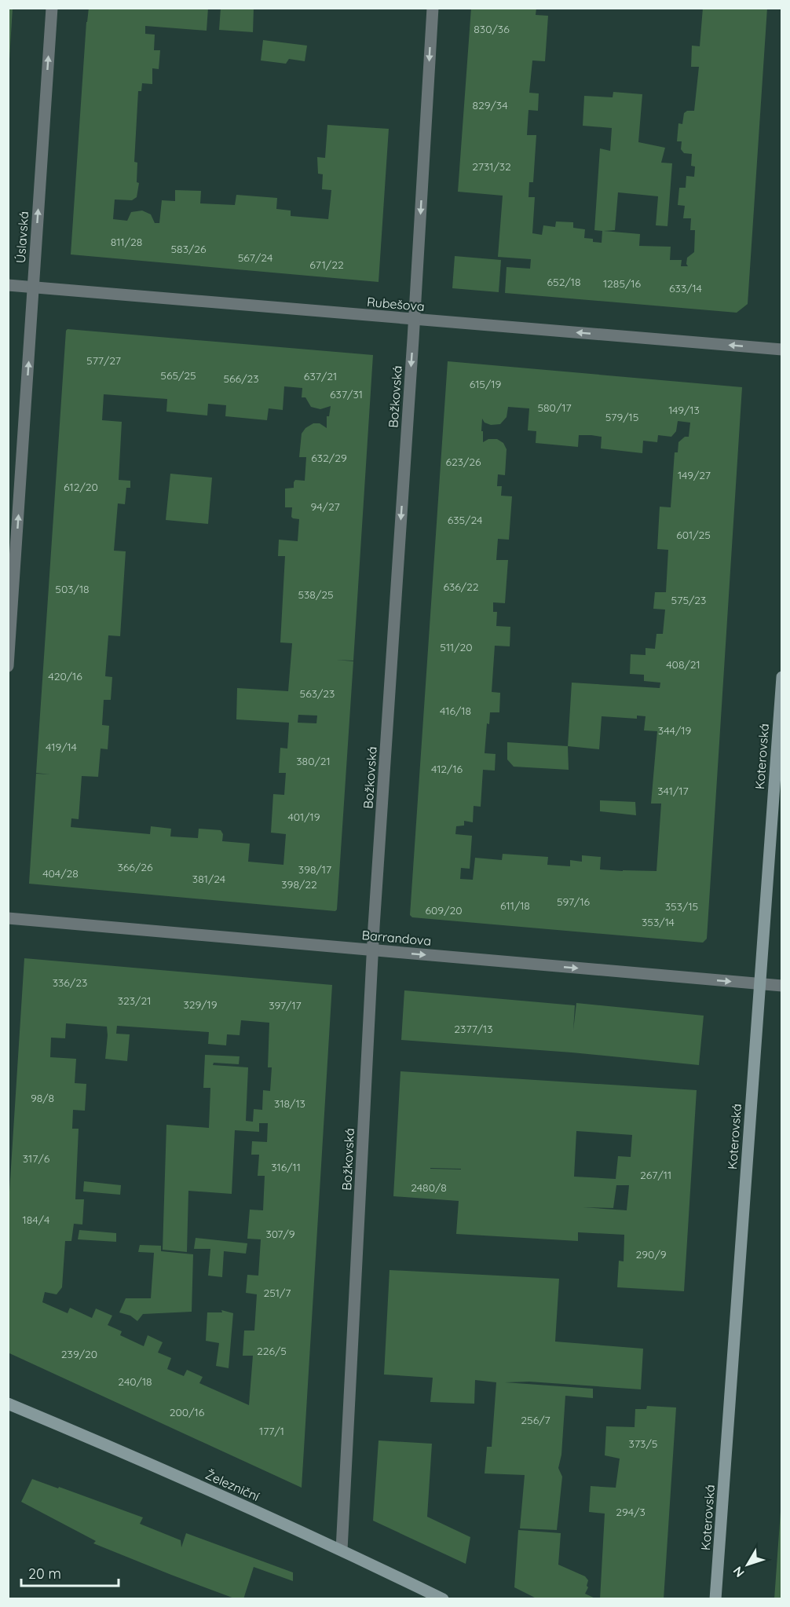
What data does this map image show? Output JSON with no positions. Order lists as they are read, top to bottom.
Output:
{
  "streets": {
    "street": [
      "Úslavská",
      "Rubešova",
      "Božkovská",
      "Koterovská",
      "Barrandova",
      "Železniční"
    ]
  },
  "crossings": [
    ["Úslavská", "Rubešova"],
    ["Rubešova", "Božkovská"],
    ["Božkovská", "Barrandova"],
    ["Božkovská", "Železniční"],
    ["Koterovská", "Barrandova"]
  ],
  "one_way": [
    "Úslavská",
    "Rubešova",
    "Božkovská",
    "Barrandova"
  ],
  "house_numbers": [
    "830/36",
    "829/34",
    "2731/32",
    "811/28",
    "583/26",
    "567/24",
    "671/22",
    "652/18",
    "1285/16",
    "633/14",
    "577/27",
    "565/25",
    "637/21",
    "566/23",
    "615/19",
    "637/31",
    "580/17",
    "149/13",
    "579/15",
    "632/29",
    "623/26",
    "149/27",
    "612/20",
    "94/27",
    "635/24",
    "601/25",
    "636/22",
    "503/18",
    "538/25",
    "575/23",
    "511/20",
    "408/21",
    "420/16",
    "563/23",
    "416/18",
    "344/19",
    "419/14",
    "380/21",
    "412/16",
    "341/17",
    "401/19",
    "366/26",
    "398/17",
    "404/28",
    "381/24",
    "398/22",
    "597/16",
    "611/18",
    "353/15",
    "609/20",
    "353/14",
    "336/23",
    "323/21",
    "329/19",
    "397/17",
    "2377/13",
    "98/8",
    "318/13",
    "317/6",
    "316/11",
    "267/11",
    "2480/8",
    "184/4",
    "307/9",
    "290/9",
    "251/7",
    "226/5",
    "239/20",
    "240/18",
    "200/16",
    "256/7",
    "177/1",
    "373/5",
    "294/3"
  ],
  "scale_bar": "20 m",
  "north": "bottom left"
}
